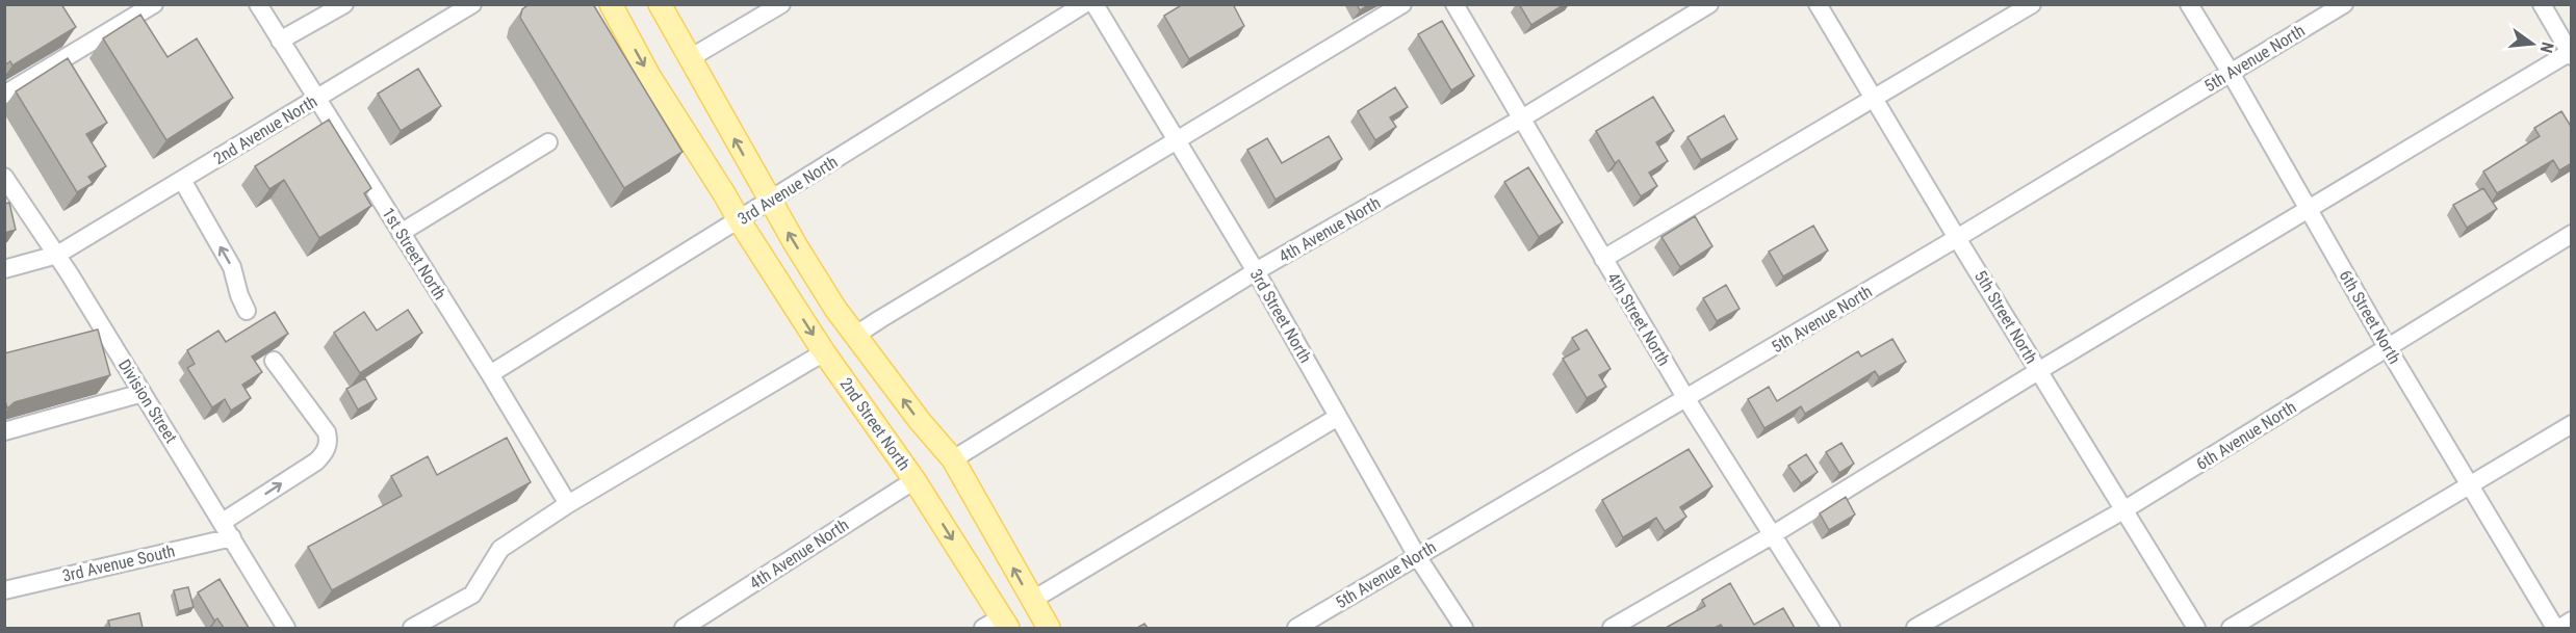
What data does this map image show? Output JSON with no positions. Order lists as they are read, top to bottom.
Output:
{
  "streets": {
    "main road": ["2nd Street North"],
    "street": [
      "5th Avenue North",
      "2nd Avenue North",
      "3rd Avenue North",
      "4th Avenue North",
      "1st Street North",
      "3rd Street North",
      "5th Street North",
      "6th Street North",
      "4th Street North",
      "Division Street",
      "6th Avenue North",
      "3rd Avenue South"
    ]
  },
  "crossings": [
    ["5th Avenue North", "3rd Street North"],
    ["5th Avenue North", "5th Street North"],
    ["5th Avenue North", "6th Street North"],
    ["5th Avenue North", "4th Street North"],
    ["2nd Avenue North", "1st Street North"],
    ["2nd Avenue North", "Division Street"],
    ["3rd Avenue North", "1st Street North"],
    ["3rd Avenue North", "2nd Street North"],
    ["4th Avenue North", "3rd Street North"],
    ["4th Avenue North", "4th Street North"],
    ["4th Avenue North", "2nd Street North"],
    ["5th Street North", "6th Avenue North"],
    ["6th Street North", "6th Avenue North"],
    ["Division Street", "3rd Avenue South"]
  ],
  "north": "right"
}
